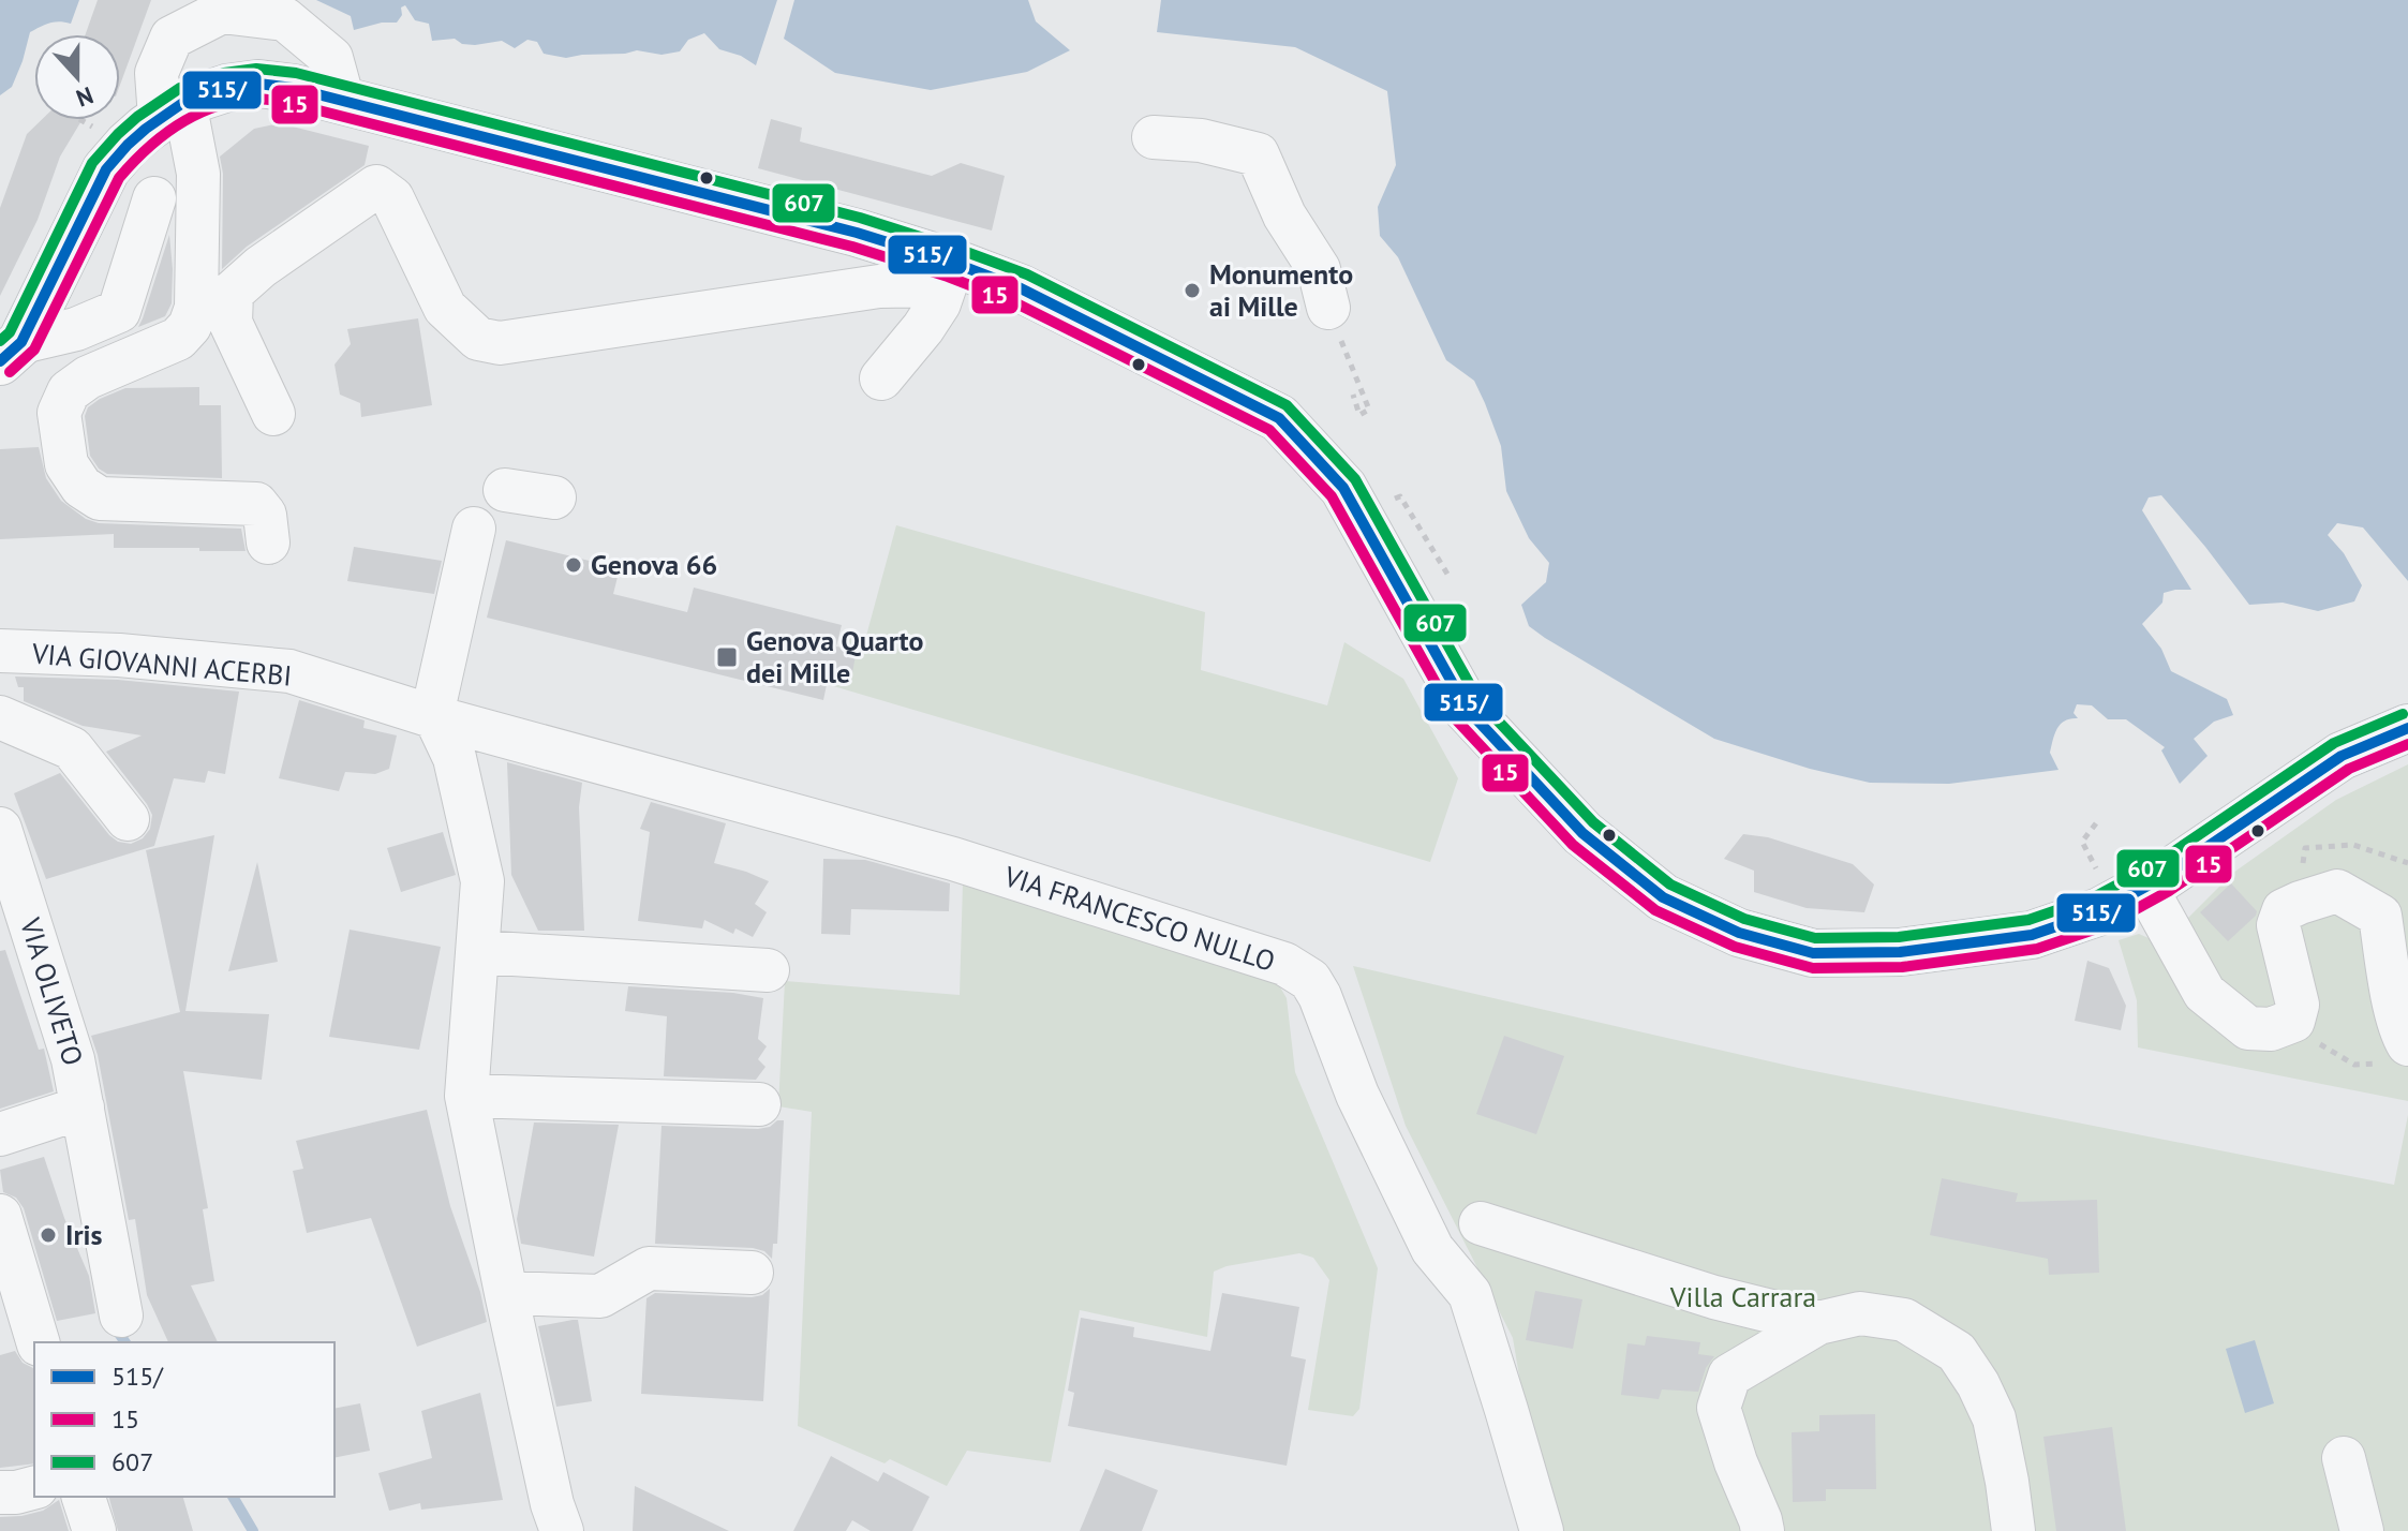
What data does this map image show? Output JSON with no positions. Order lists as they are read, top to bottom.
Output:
{
  "streets": {
    "street": ["VIA GIOVANNI ACERBI", "VIA FRANCESCO NULLO", "VIA OLIVETO"]
  },
  "crossings": [
    ["VIA GIOVANNI ACERBI", "VIA FRANCESCO NULLO"]
  ],
  "parks": ["Villa Carrara"],
  "places": {
    "other": ["Monumento ai Mille", "Genova 66", "Iris"],
    "transit": ["Genova Quarto dei Mille"]
  },
  "lines": ["transit line 607", "transit line 515/", "transit line 15"],
  "legend": ["515/", "15", "607"],
  "north": "bottom"
}
